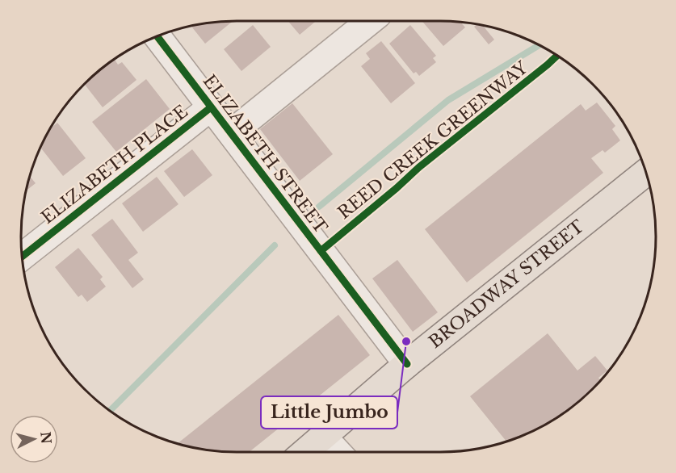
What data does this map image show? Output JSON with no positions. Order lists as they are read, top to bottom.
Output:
{
  "streets": {
    "main road": ["BROADWAY STREET"],
    "street": ["ELIZABETH STREET", "ELIZABETH PLACE"],
    "cycle path": ["REED CREEK GREENWAY"]
  },
  "crossings": [
    ["ELIZABETH STREET", "ELIZABETH PLACE"],
    ["ELIZABETH STREET", "BROADWAY STREET"]
  ],
  "places": ["Little Jumbo"],
  "north": "right"
}
